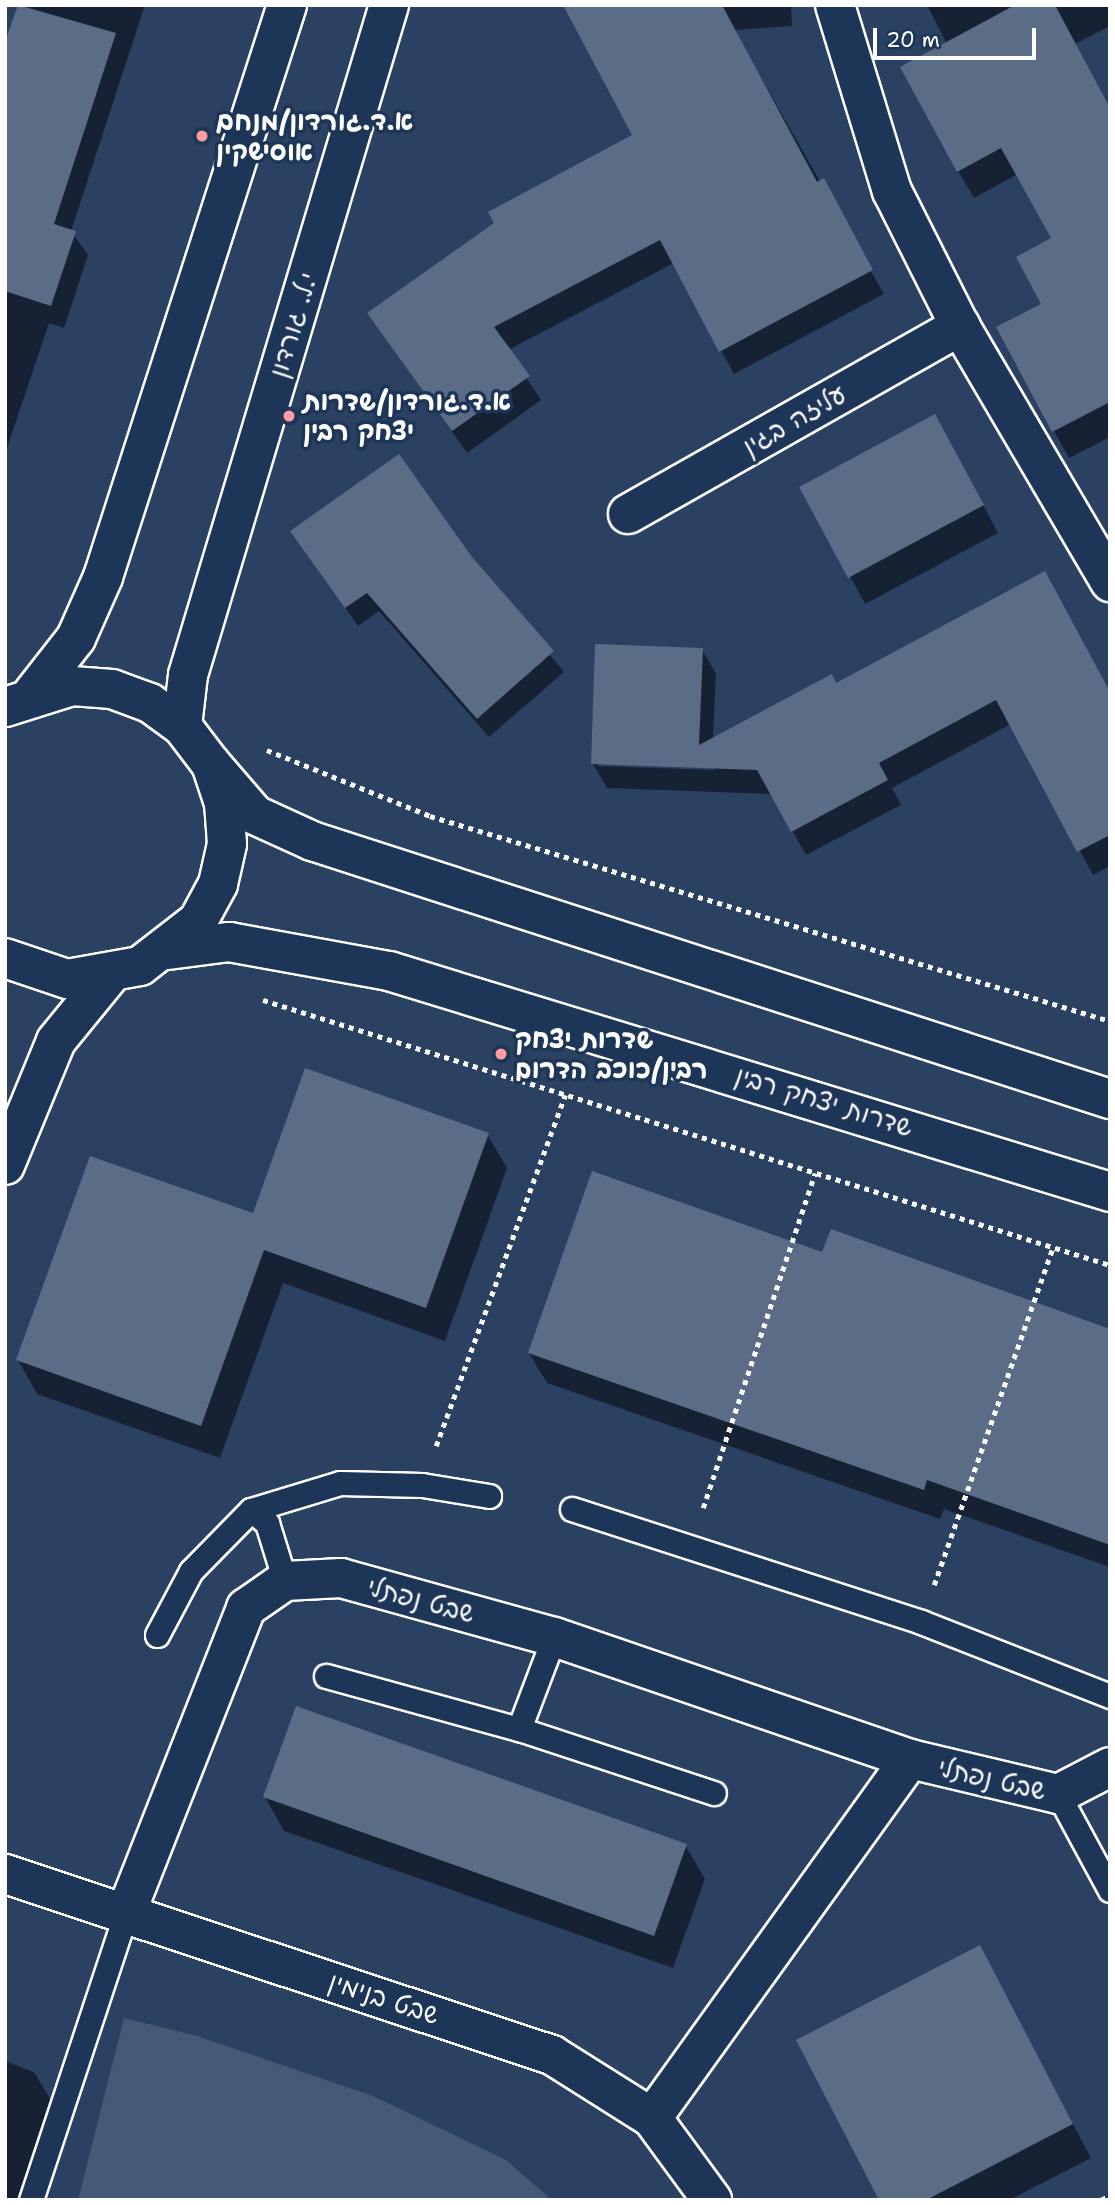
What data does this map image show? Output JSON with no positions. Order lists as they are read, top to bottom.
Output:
{
  "streets": {
    "street": [
      "י.ל. גורדון",
      "עליזה בגין",
      "שדרות יצחק רבין",
      "שבט נפתלי",
      "שבט בנימין"
    ]
  },
  "crossings": [
    ["שבט נפתלי", "שבט בנימין"]
  ],
  "places": ["א.ד.גורדון/מנחם אוסישקין", "א.ד.גורדון/שדרות יצחק רבין", "שדרות יצחק רבין/כוכב הדרום"],
  "scale_bar": "20 m"
}
